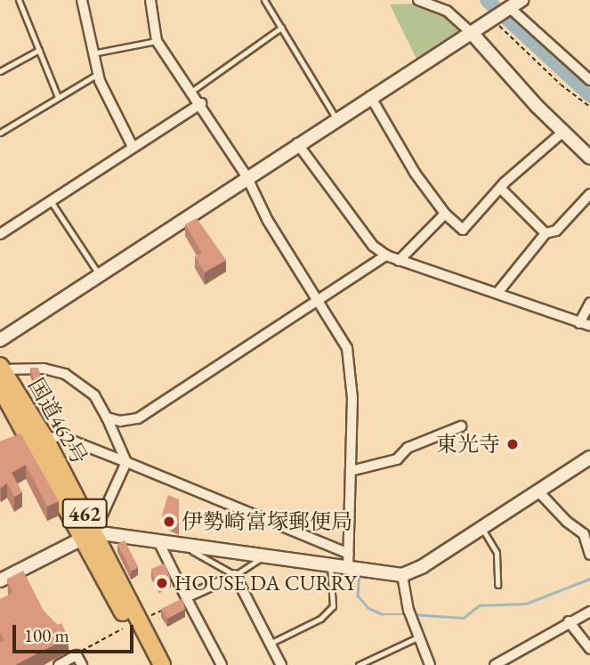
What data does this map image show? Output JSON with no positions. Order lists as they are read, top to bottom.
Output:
{
  "streets": {
    "highway": ["国道462号", "462"]
  },
  "places": ["東光寺", "伊勢崎富塚郵便局", "HOUSE DA CURRY"],
  "scale_bar": "100 m"
}
